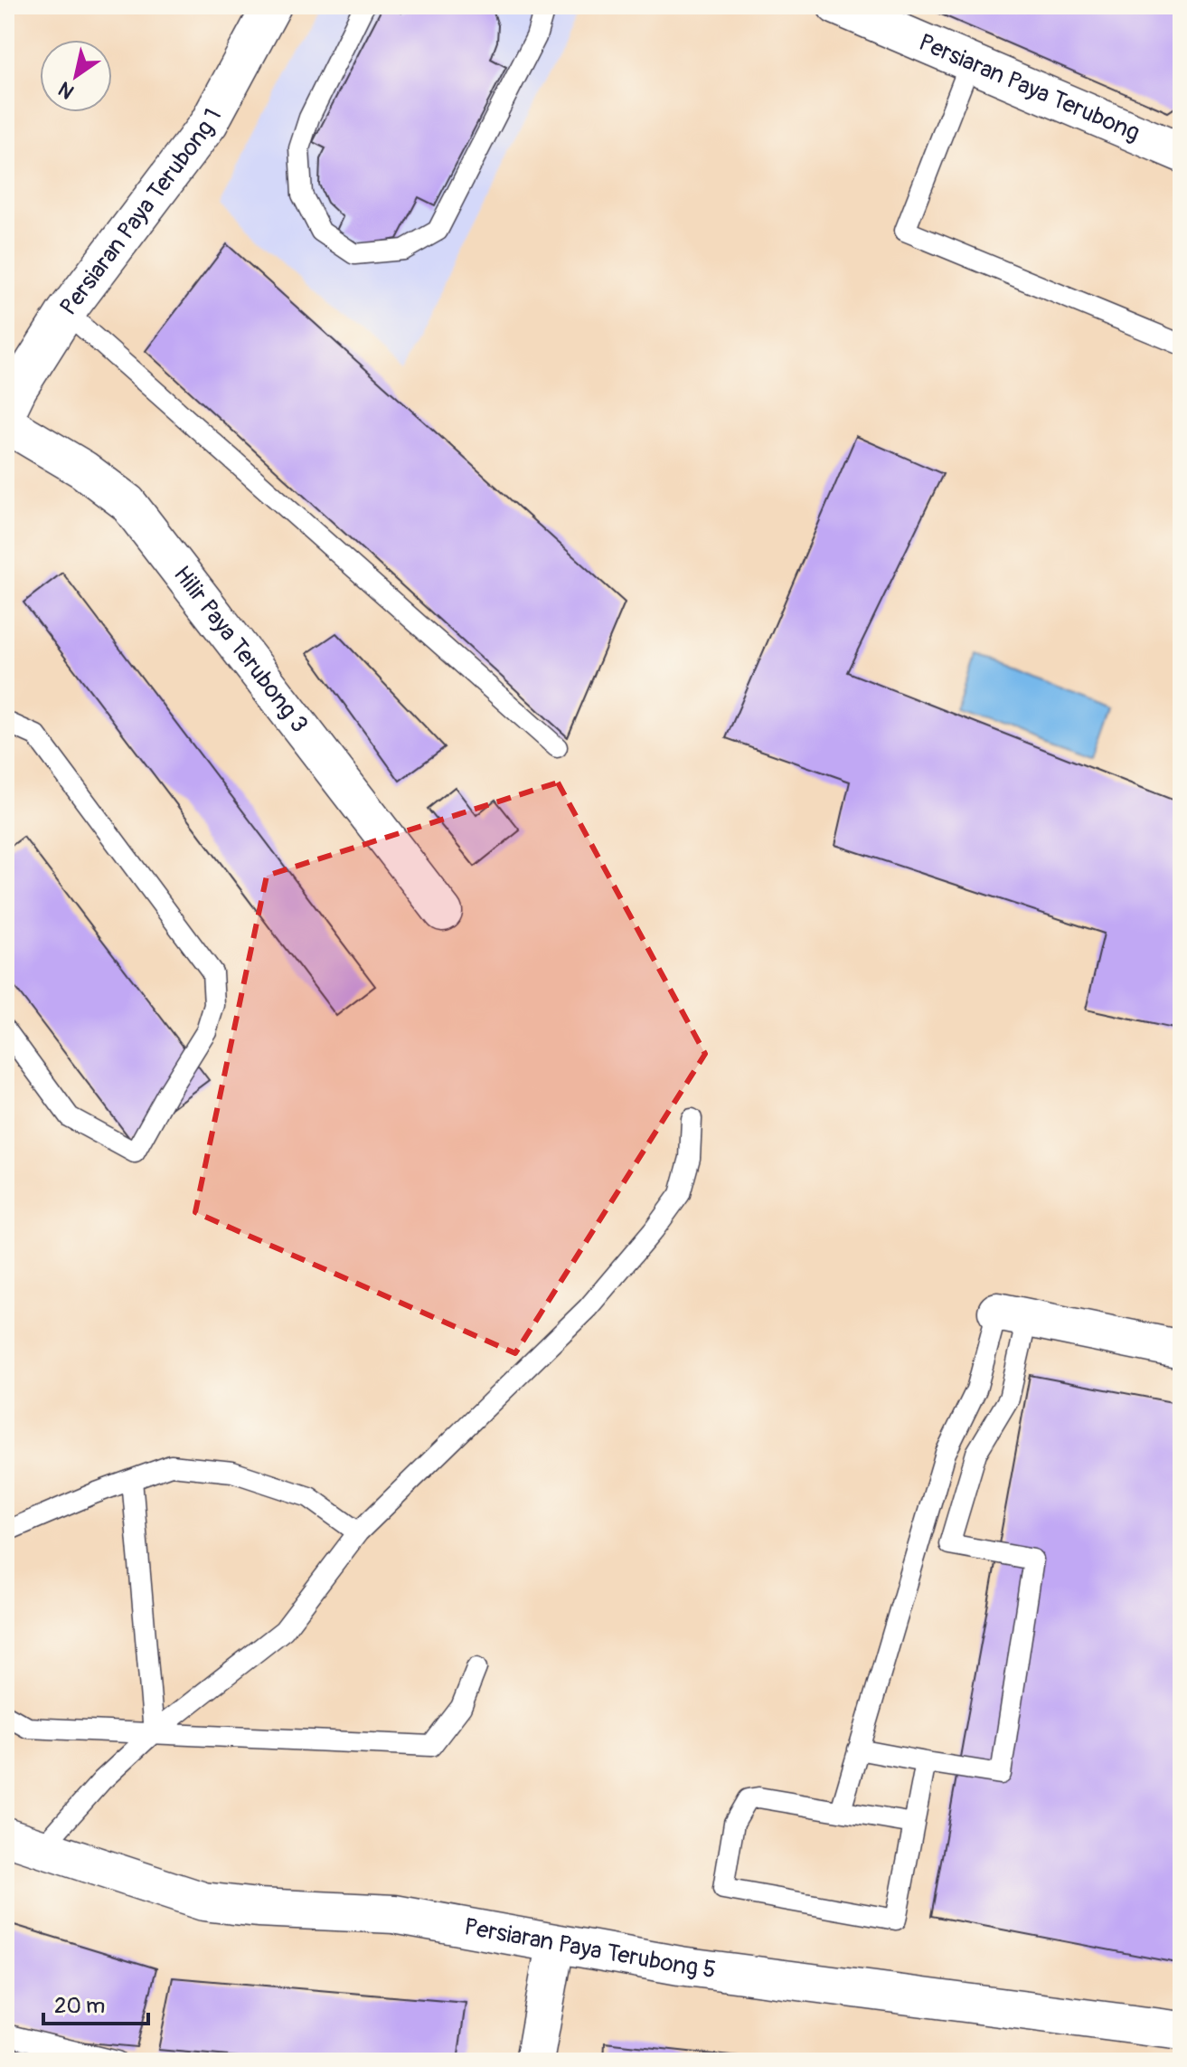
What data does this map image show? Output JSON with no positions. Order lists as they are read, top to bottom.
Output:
{
  "streets": {
    "street": [
      "Persiaran Paya Terubong",
      "Persiaran Paya Terubong 1",
      "Hilir Paya Terubong 3",
      "Persiaran Paya Terubong 5"
    ]
  },
  "scale_bar": "20 m",
  "north": "bottom left"
}
